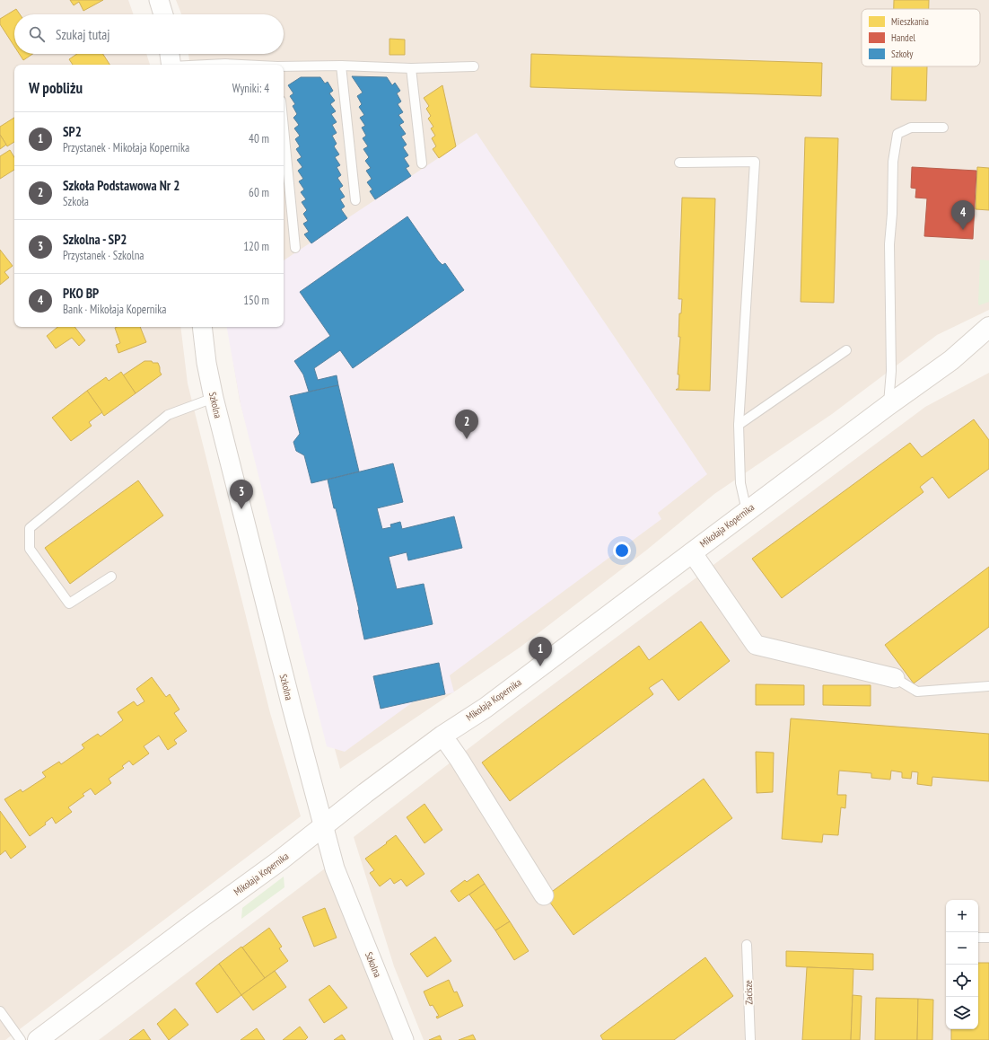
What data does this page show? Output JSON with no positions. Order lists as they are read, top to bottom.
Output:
{
  "streets": {
    "street": ["Szkolna", "Mikołaja Kopernika"],
    "lane": ["Zacisze"]
  },
  "crossings": [
    ["Szkolna", "Mikołaja Kopernika"]
  ],
  "legend": ["Mieszkania", "Handel", "Szkoły"],
  "page": {
    "search": "Szukaj tutaj",
    "heading": ["W pobliżu", "Wyniki: 4"],
    "list": [
      {
        "mark": "1",
        "name": "SP2",
        "note": "Przystanek · Mikołaja Kopernika",
        "value": "40 m"
      },
      {
        "mark": "2",
        "name": "Szkoła Podstawowa Nr 2",
        "note": "Szkoła",
        "value": "60 m"
      },
      {
        "mark": "3",
        "name": "Szkolna - SP2",
        "note": "Przystanek · Szkolna",
        "value": "120 m"
      },
      {
        "mark": "4",
        "name": "PKO BP",
        "note": "Bank · Mikołaja Kopernika",
        "value": "150 m"
      }
    ],
    "pins": [
      "4",
      "2",
      "3",
      "1"
    ],
    "map_buttons": ["+", "−"]
  }
}
